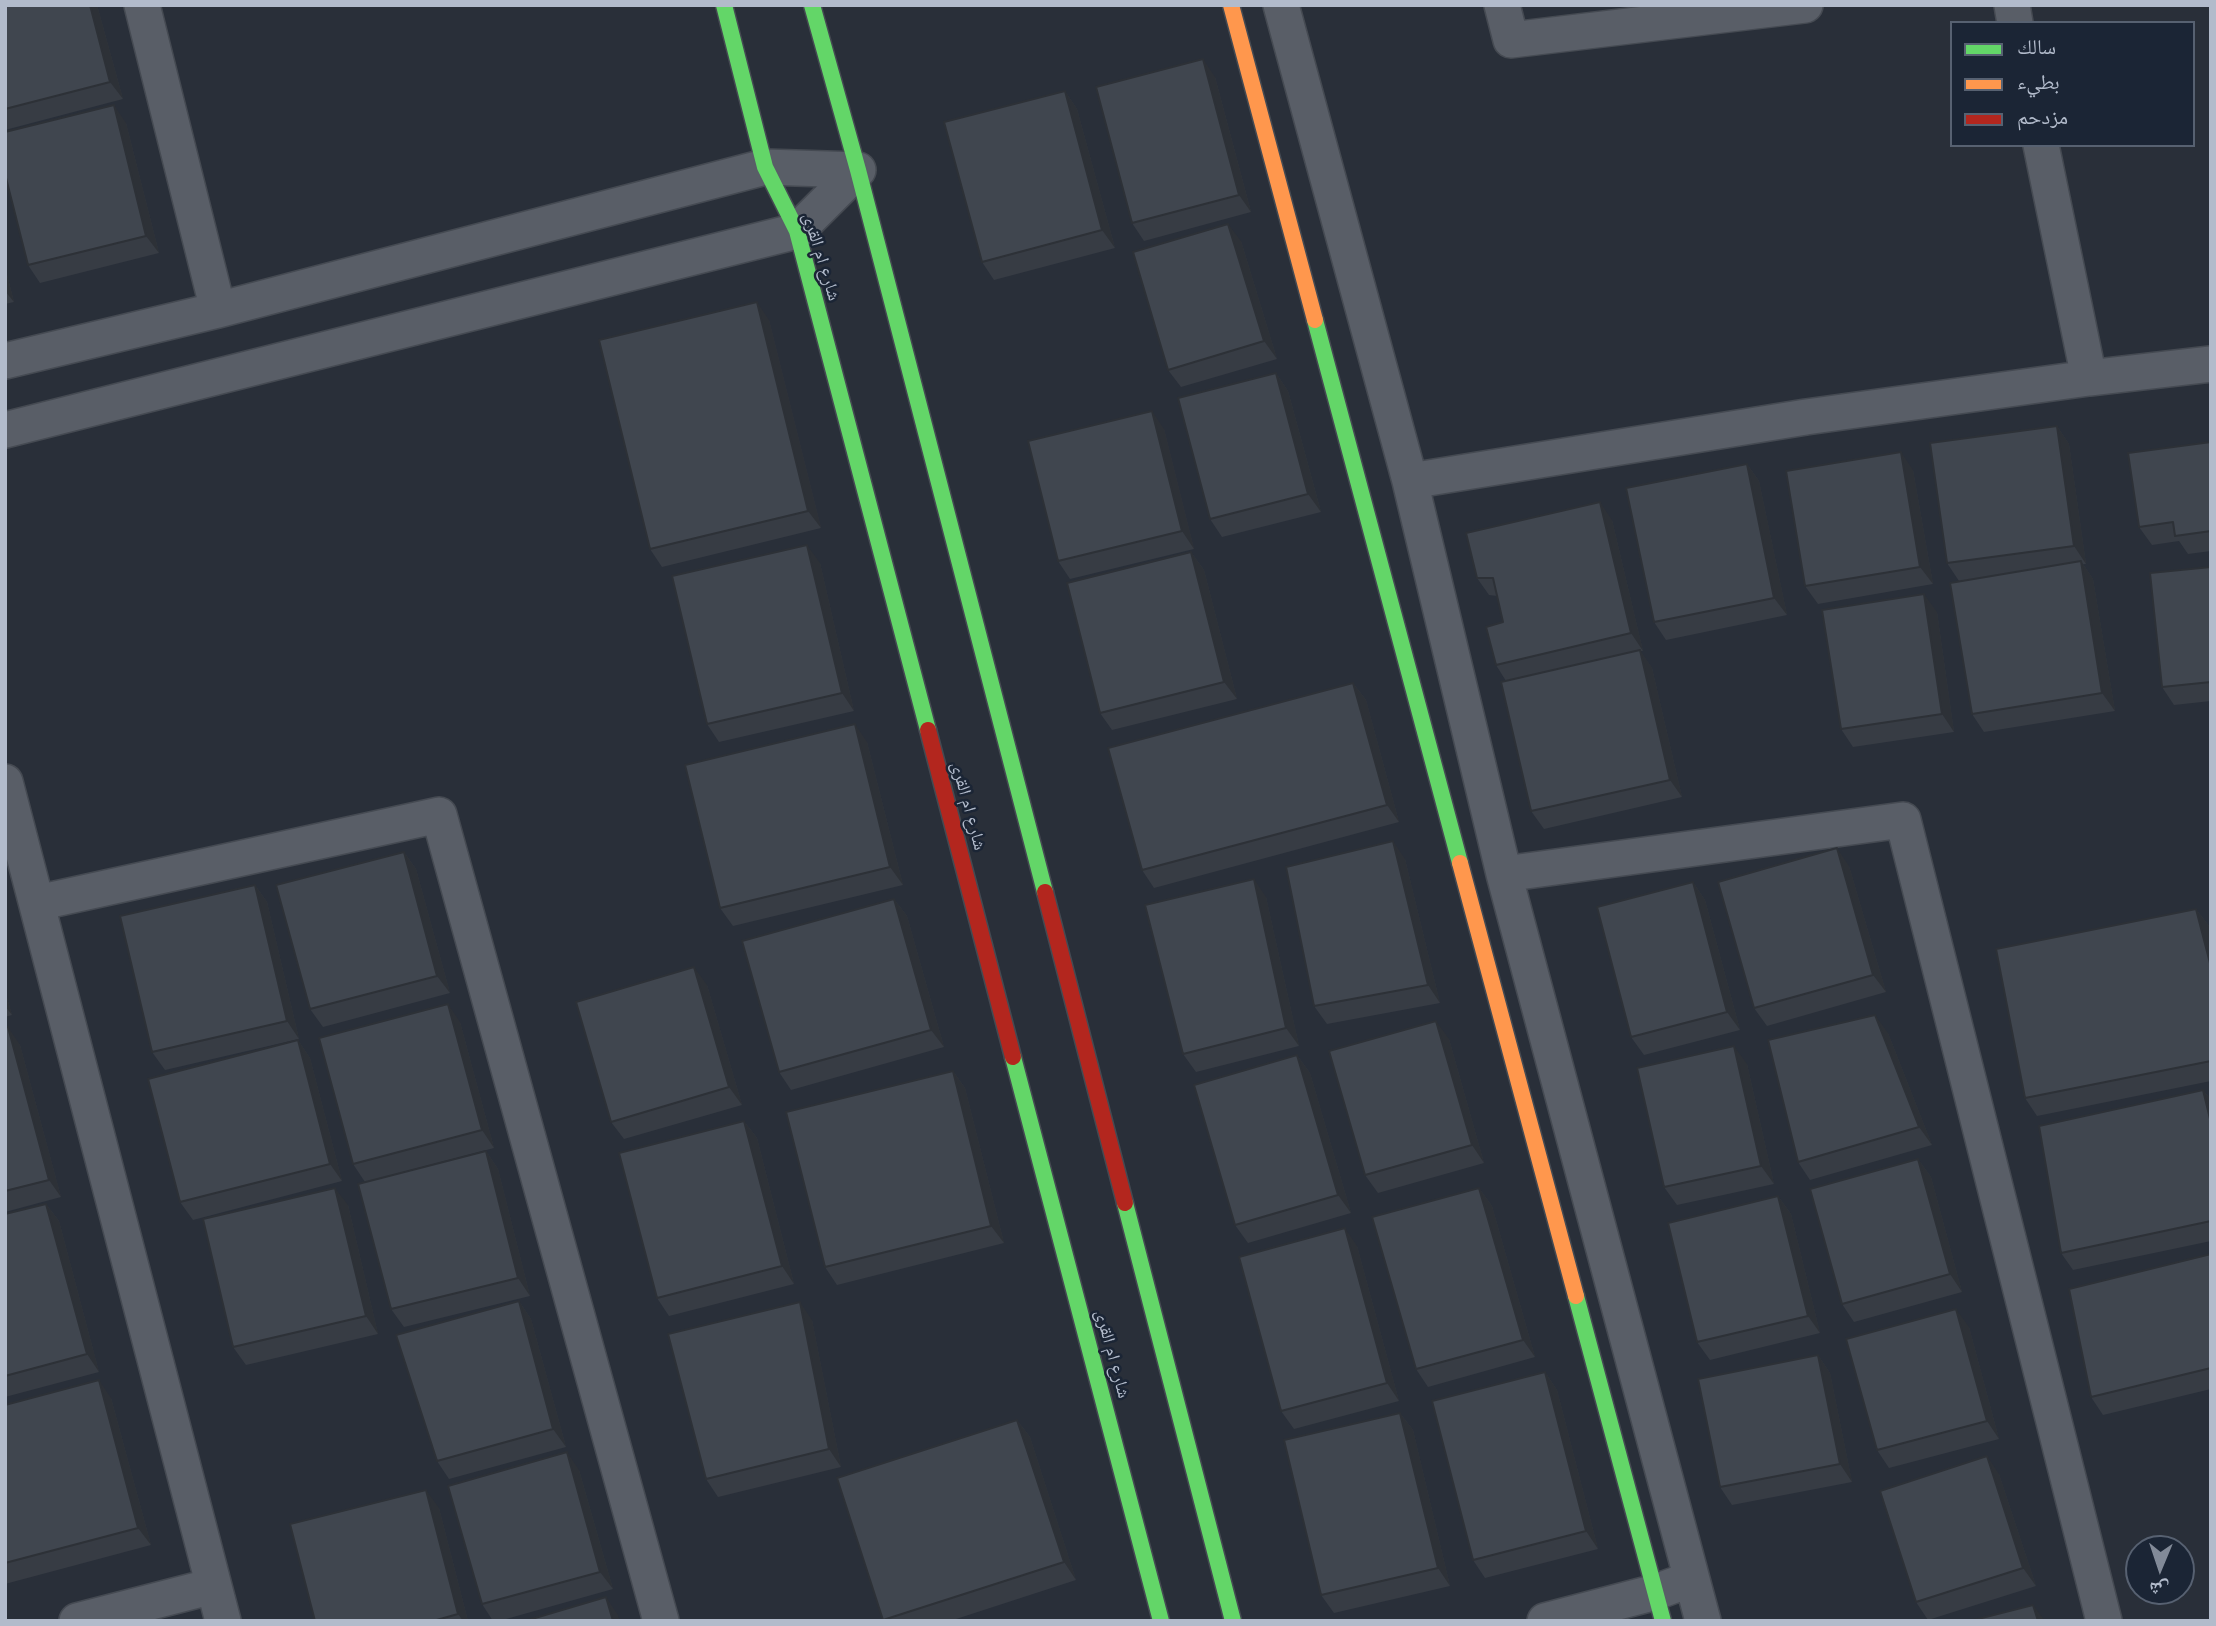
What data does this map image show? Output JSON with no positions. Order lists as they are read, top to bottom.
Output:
{
  "streets": {
    "main road": ["شارع ام القرى"]
  },
  "legend": ["سالك", "بطيء", "مزدحم"],
  "north": "bottom"
}
